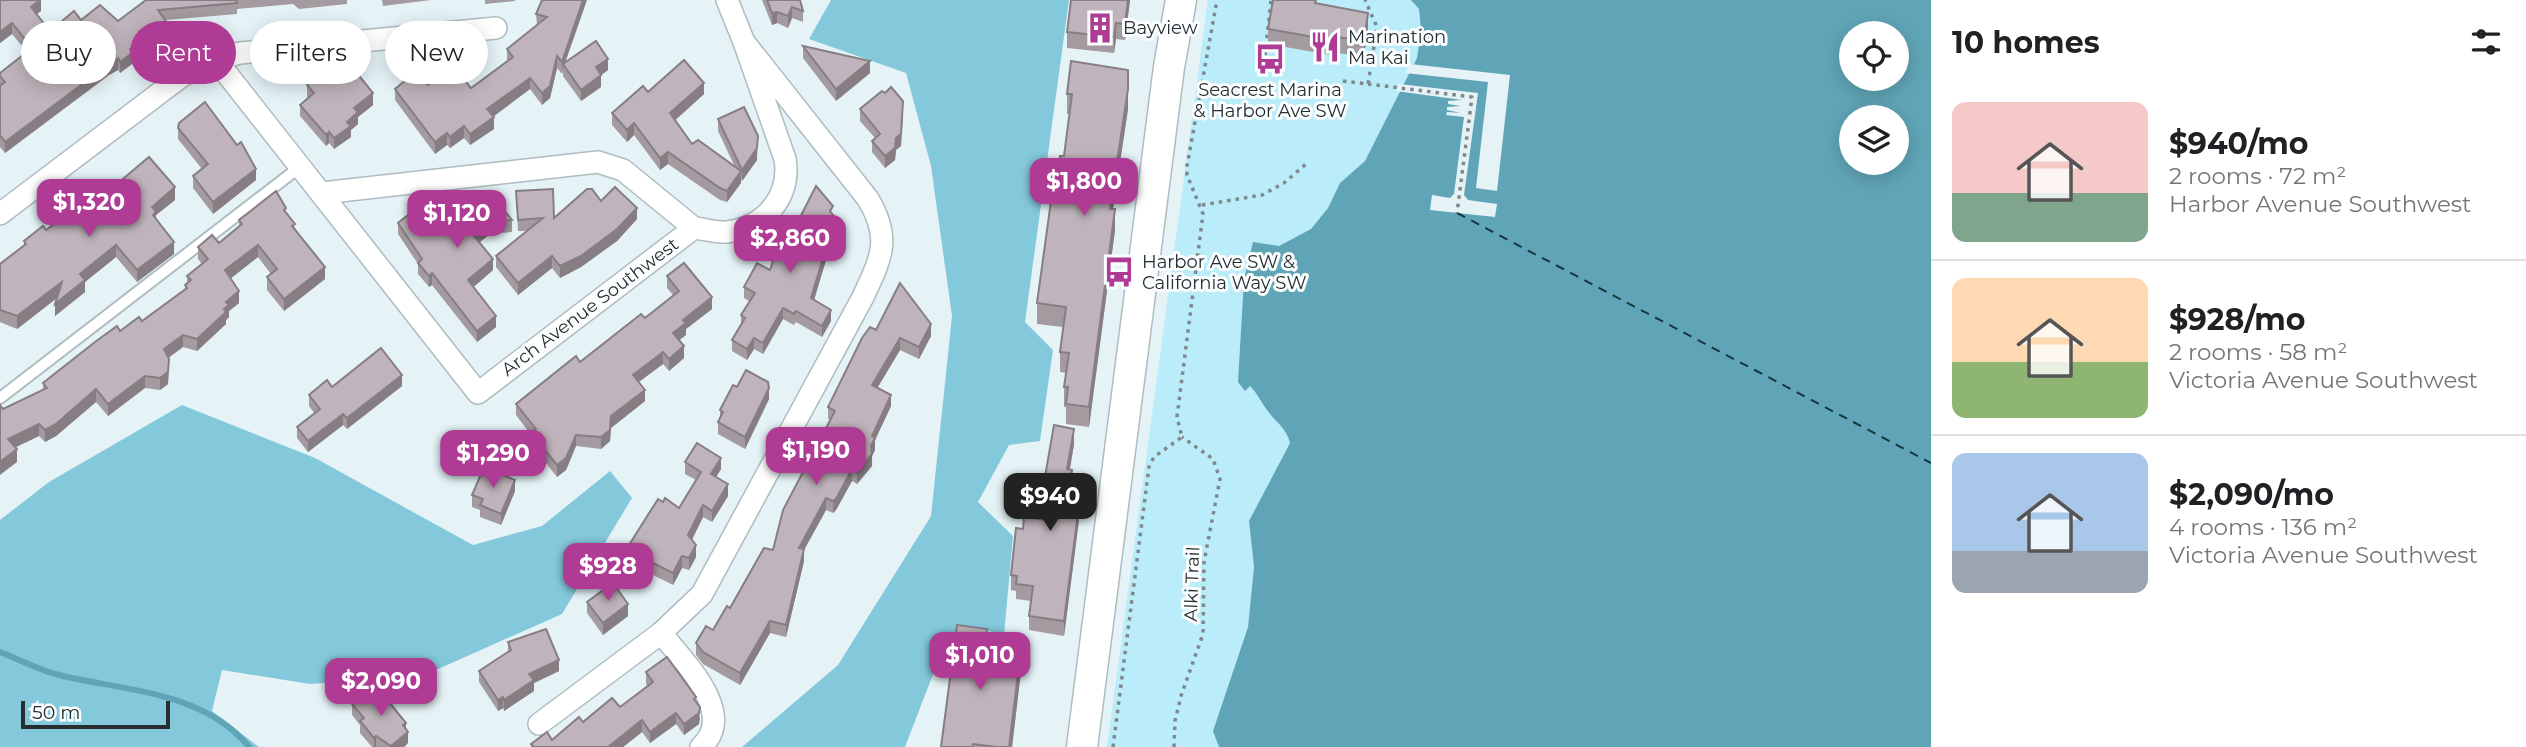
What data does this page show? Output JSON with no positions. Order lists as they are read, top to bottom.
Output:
{
  "streets": {
    "street": ["Arch Avenue Southwest"],
    "path": ["Alki Trail"]
  },
  "places": {
    "building": ["Bayview"],
    "restaurant": ["Marination Ma Kai"],
    "bus stop": ["Seacrest Marina & Harbor Ave SW", "Harbor Ave SW & California Way SW"]
  },
  "scale_bar": "50 m",
  "page": {
    "heading": "10 homes",
    "chip": [
      "Buy",
      "Rent",
      "Filters",
      "New"
    ],
    "list": [
      {
        "name": "$940/mo",
        "note": "2 rooms · 72 m² · Harbor Avenue Southwest"
      },
      {
        "name": "$928/mo",
        "note": "2 rooms · 58 m² · Victoria Avenue Southwest"
      },
      {
        "name": "$2,090/mo",
        "note": "4 rooms · 136 m² · Victoria Avenue Southwest"
      }
    ],
    "price": [
      "$1,800",
      "$1,320",
      "$1,120",
      "$2,860",
      "$1,190",
      "$1,290",
      "$940",
      "$928",
      "$1,010",
      "$2,090"
    ],
    "scale": "50 m"
  }
}
